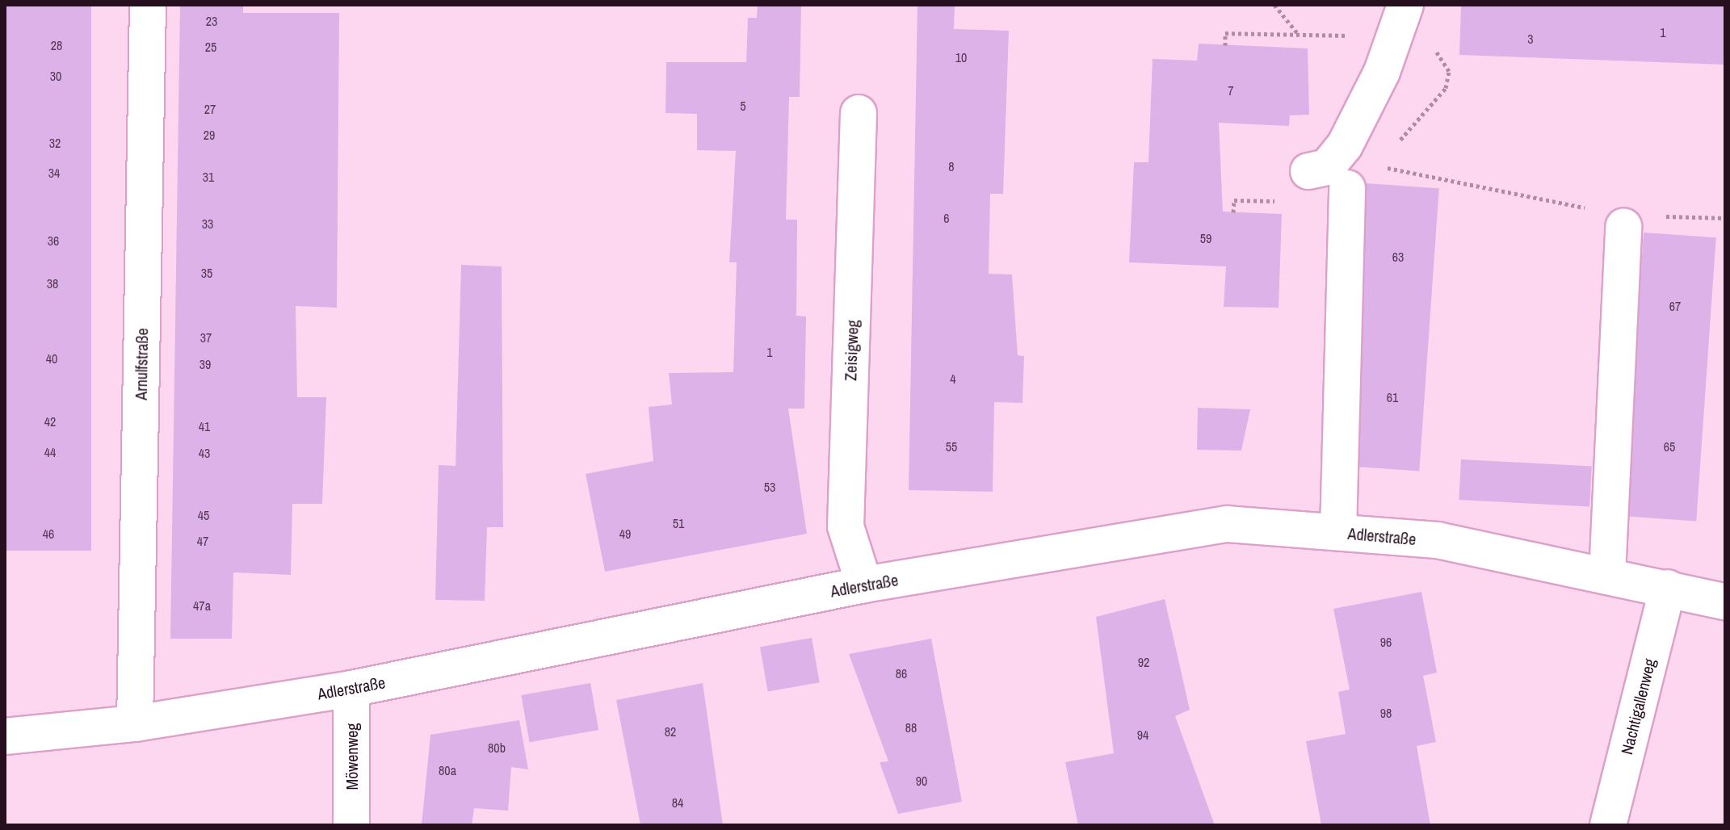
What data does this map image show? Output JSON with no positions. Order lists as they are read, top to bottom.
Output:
{
  "streets": {
    "street": [
      "Zeisigweg",
      "Arnulfstraße",
      "Adlerstraße",
      "Nachtigallenweg",
      "Möwenweg"
    ]
  },
  "crossings": [
    ["Zeisigweg", "Adlerstraße"],
    ["Arnulfstraße", "Adlerstraße"],
    ["Adlerstraße", "Nachtigallenweg"],
    ["Adlerstraße", "Möwenweg"]
  ],
  "house_numbers": [
    "23",
    "1",
    "3",
    "28",
    "25",
    "10",
    "30",
    "7",
    "5",
    "27",
    "29",
    "32",
    "8",
    "34",
    "31",
    "6",
    "33",
    "59",
    "36",
    "63",
    "35",
    "38",
    "67",
    "37",
    "1",
    "40",
    "39",
    "4",
    "61",
    "42",
    "41",
    "55",
    "65",
    "44",
    "43",
    "53",
    "45",
    "51",
    "46",
    "49",
    "47",
    "47a",
    "96",
    "92",
    "86",
    "98",
    "88",
    "82",
    "94",
    "80b",
    "80a",
    "90",
    "84"
  ]
}
